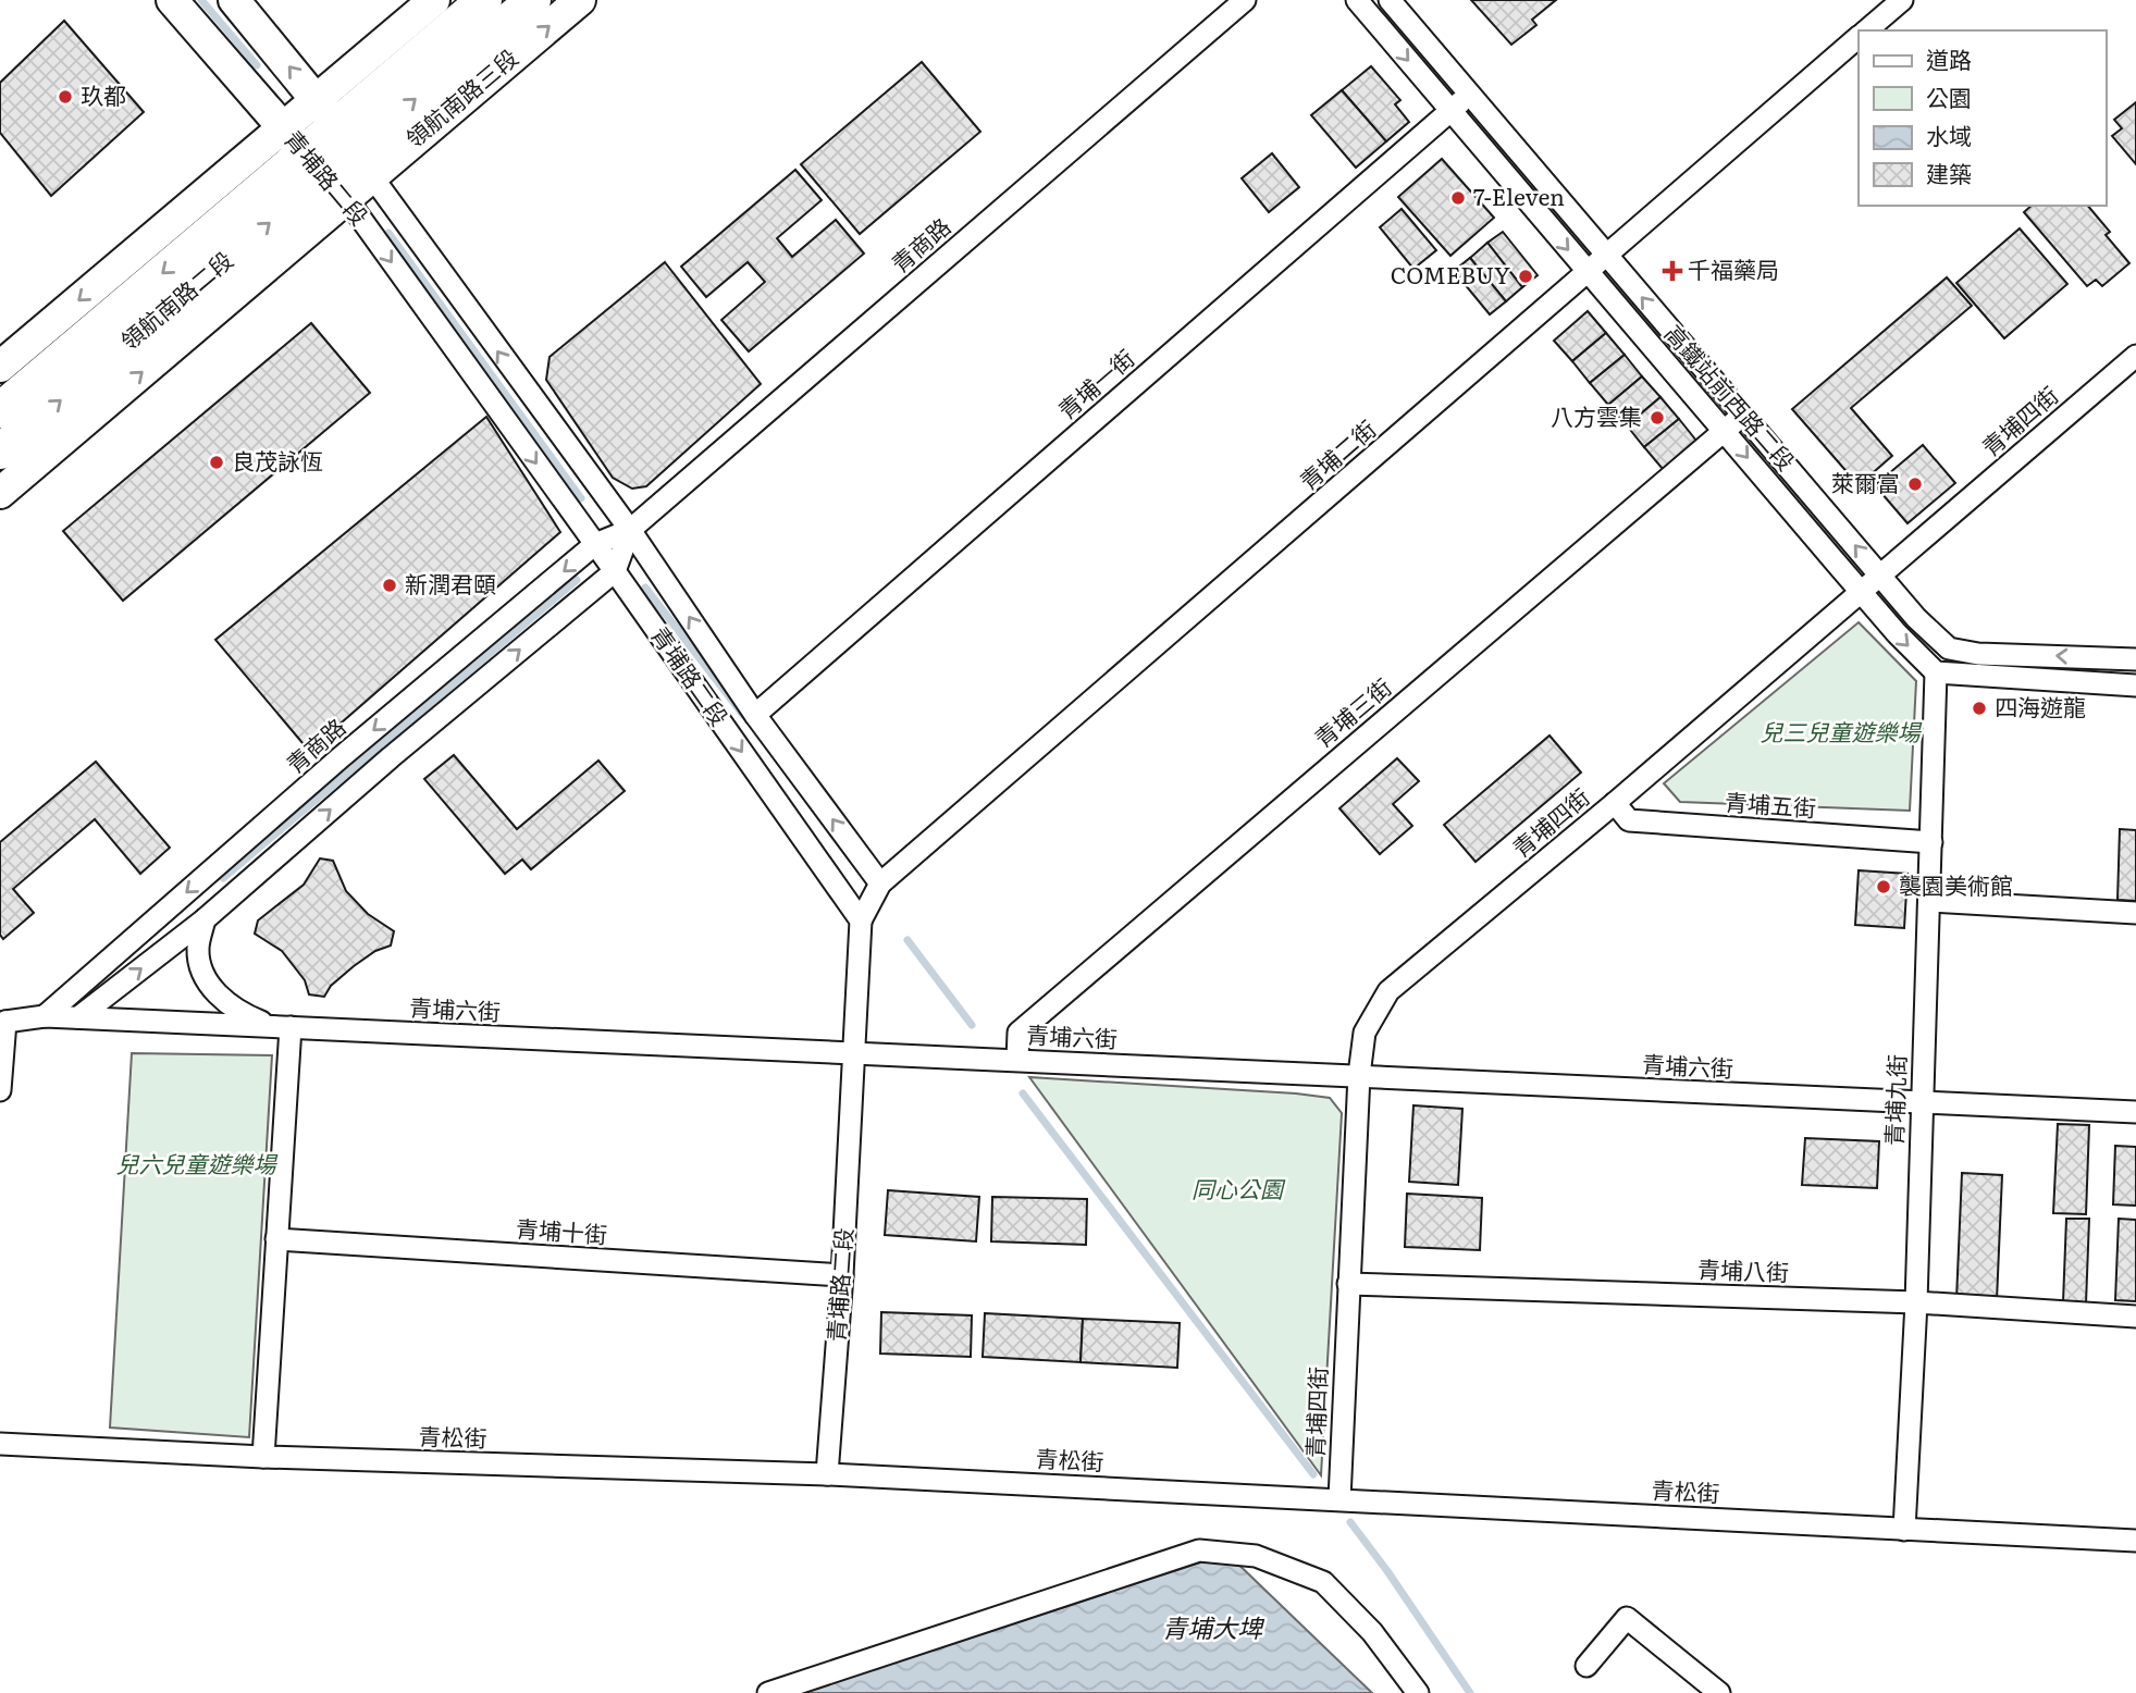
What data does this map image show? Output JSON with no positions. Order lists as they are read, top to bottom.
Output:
{
  "streets": {
    "main road": ["領航南路三段", "領航南路二段"],
    "street": [
      "青埔路二段",
      "青商路",
      "青埔一街",
      "高鐵站前西路二段",
      "青埔四街",
      "青埔二街",
      "青埔三街",
      "青埔五街",
      "青埔六街",
      "青埔九街",
      "青埔十街",
      "青埔八街",
      "青松街"
    ]
  },
  "crossings": [
    ["領航南路三段", "青埔路二段"],
    ["領航南路三段", "領航南路二段"],
    ["青埔路二段", "青商路"],
    ["青埔路二段", "領航南路二段"],
    ["青埔路二段", "青埔一街"],
    ["青埔路二段", "青埔二街"],
    ["青埔路二段", "青埔六街"],
    ["青埔路二段", "青埔十街"],
    ["青埔路二段", "青松街"],
    ["青商路", "青埔六街"],
    ["青埔一街", "高鐵站前西路二段"],
    ["高鐵站前西路二段", "青埔四街"],
    ["高鐵站前西路二段", "青埔二街"],
    ["高鐵站前西路二段", "青埔三街"],
    ["高鐵站前西路二段", "青埔九街"],
    ["青埔四街", "青埔五街"],
    ["青埔四街", "青埔六街"],
    ["青埔四街", "青埔八街"],
    ["青埔四街", "青松街"],
    ["青埔三街", "青埔六街"],
    ["青埔五街", "青埔九街"],
    ["青埔六街", "青埔九街"],
    ["青埔九街", "青埔八街"],
    ["青埔九街", "青松街"]
  ],
  "water": ["青埔大埤"],
  "parks": ["兒三兒童遊樂場", "兒六兒童遊樂場", "同心公園"],
  "places": {
    "other": [
      "玖都",
      "7-Eleven",
      "COMEBUY",
      "八方雲集",
      "良茂詠恆",
      "萊爾富",
      "新潤君頤",
      "四海遊龍",
      "襲園美術館"
    ],
    "health": ["千福藥局"]
  },
  "legend": [
    "道路",
    "公園",
    "水域",
    "建築"
  ]
}
